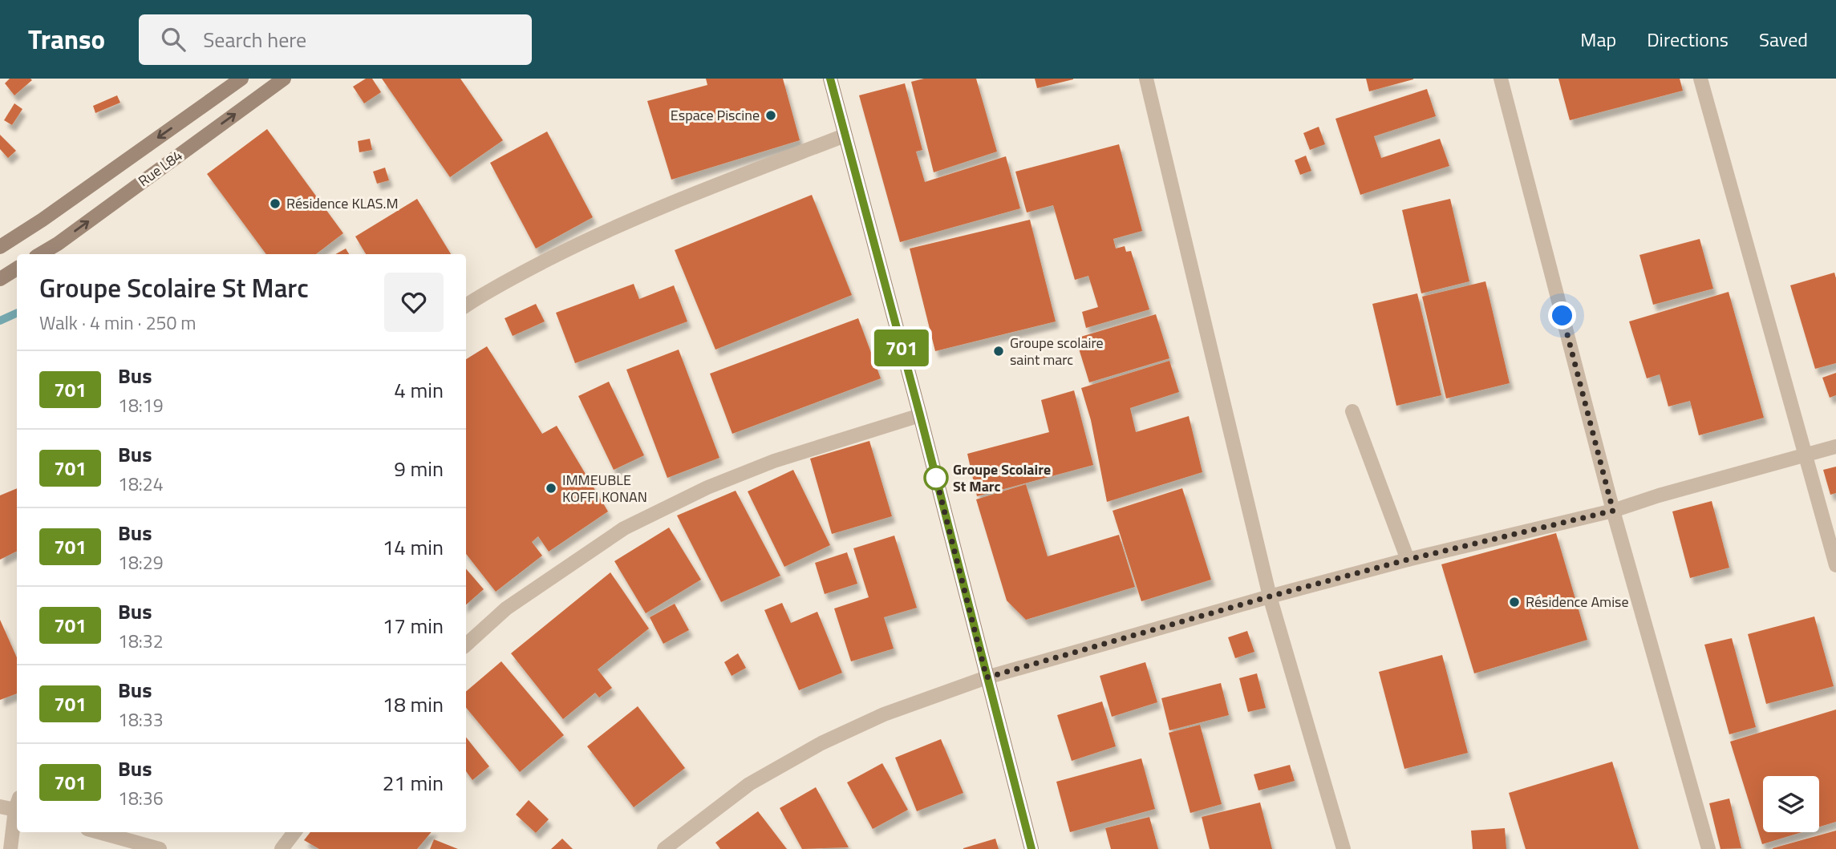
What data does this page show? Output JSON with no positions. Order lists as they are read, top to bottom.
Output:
{
  "streets": {
    "street": ["Rue L84"]
  },
  "places": [
    "Espace Piscine",
    "Résidence KLAS.M",
    "Groupe scolaire saint marc",
    "Groupe Scolaire St Marc",
    "IMMEUBLE KOFFI KONAN",
    "Résidence Amise"
  ],
  "lines": ["bus line 701"],
  "page": {
    "header": "Transo",
    "search": "Search here",
    "nav": ["Map", "Directions", "Saved"],
    "on_map": "701",
    "heading": ["Groupe Scolaire St Marc", "Walk · 4 min · 250 m"],
    "list": [
      {
        "mark": "701",
        "name": "Bus",
        "note": "18:19",
        "value": "4 min"
      },
      {
        "mark": "701",
        "name": "Bus",
        "note": "18:24",
        "value": "9 min"
      },
      {
        "mark": "701",
        "name": "Bus",
        "note": "18:29",
        "value": "14 min"
      },
      {
        "mark": "701",
        "name": "Bus",
        "note": "18:32",
        "value": "17 min"
      },
      {
        "mark": "701",
        "name": "Bus",
        "note": "18:33",
        "value": "18 min"
      },
      {
        "mark": "701",
        "name": "Bus",
        "note": "18:36",
        "value": "21 min"
      }
    ]
  }
}
